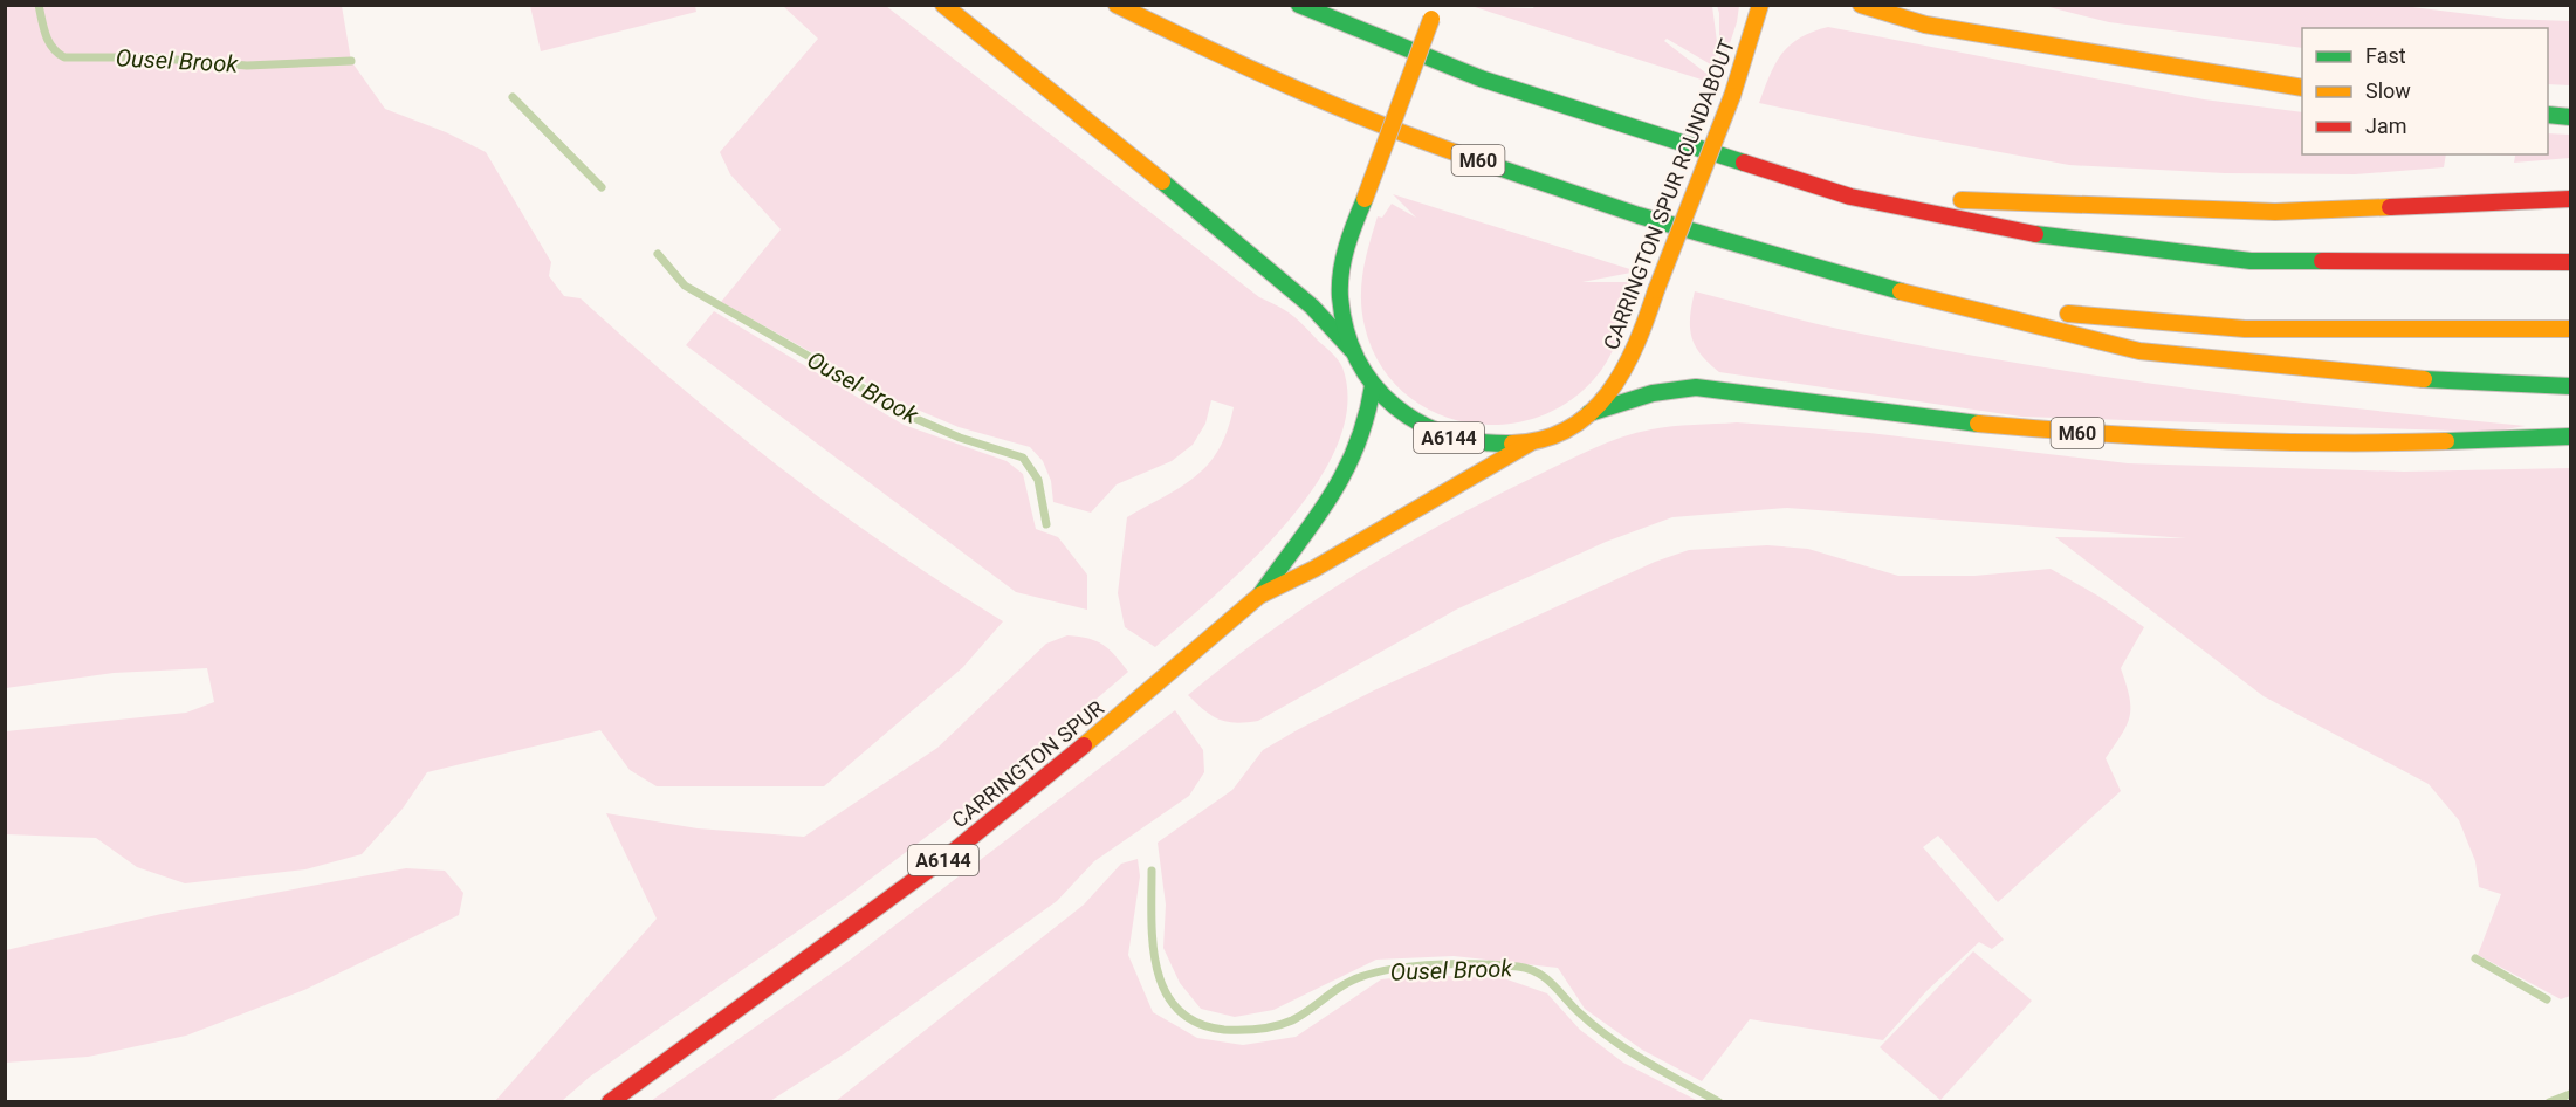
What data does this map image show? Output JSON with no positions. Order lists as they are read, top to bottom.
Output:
{
  "streets": {
    "main road": [
      "M60",
      "CARRINGTON SPUR ROUNDABOUT",
      "A6144",
      "CARRINGTON SPUR"
    ]
  },
  "crossings": [
    ["M60", "CARRINGTON SPUR ROUNDABOUT"],
    ["CARRINGTON SPUR ROUNDABOUT", "CARRINGTON SPUR"]
  ],
  "water": ["Ousel Brook"],
  "legend": ["Fast", "Slow", "Jam"]
}
